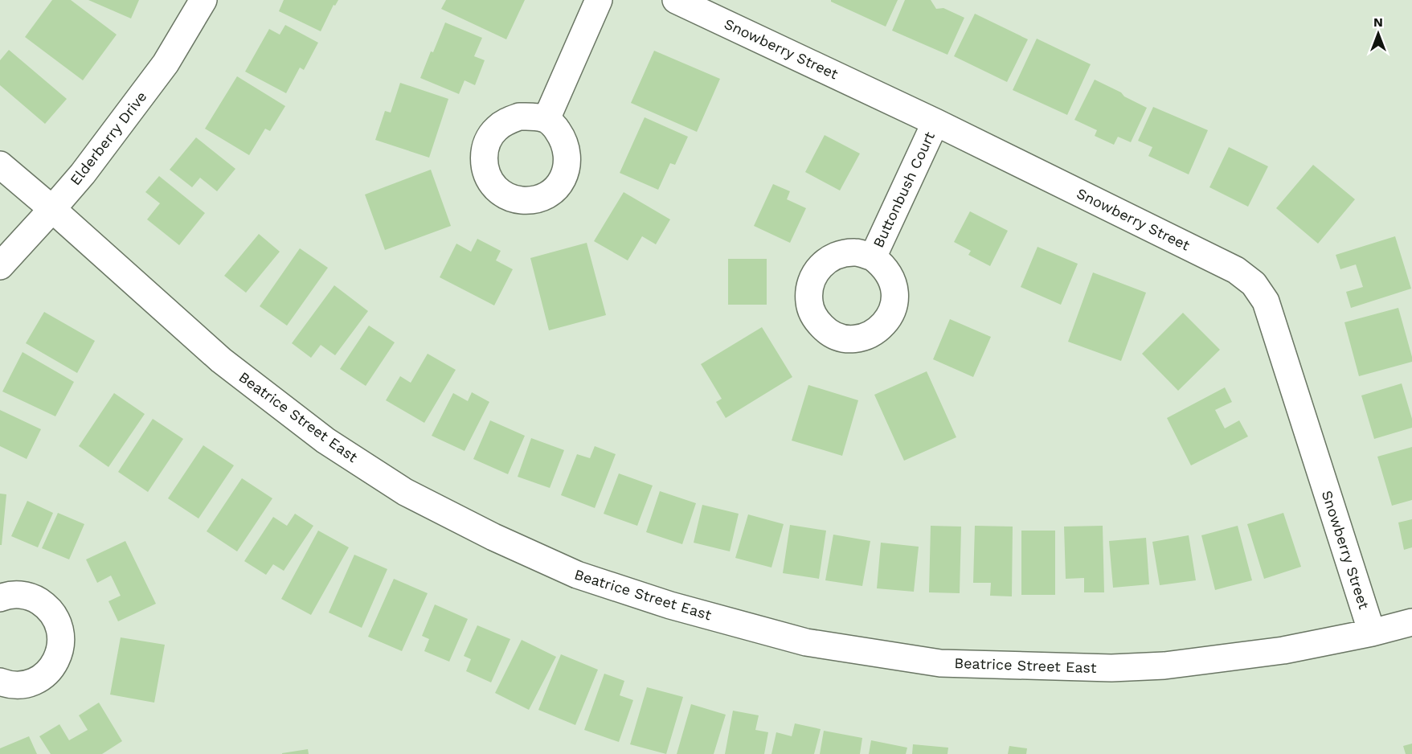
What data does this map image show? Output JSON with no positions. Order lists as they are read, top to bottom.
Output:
{
  "streets": {
    "street": [
      "Snowberry Street",
      "Elderberry Drive",
      "Buttonbush Court",
      "Beatrice Street East"
    ]
  },
  "crossings": [
    ["Snowberry Street", "Buttonbush Court"],
    ["Snowberry Street", "Beatrice Street East"],
    ["Elderberry Drive", "Beatrice Street East"]
  ],
  "north": "top"
}
